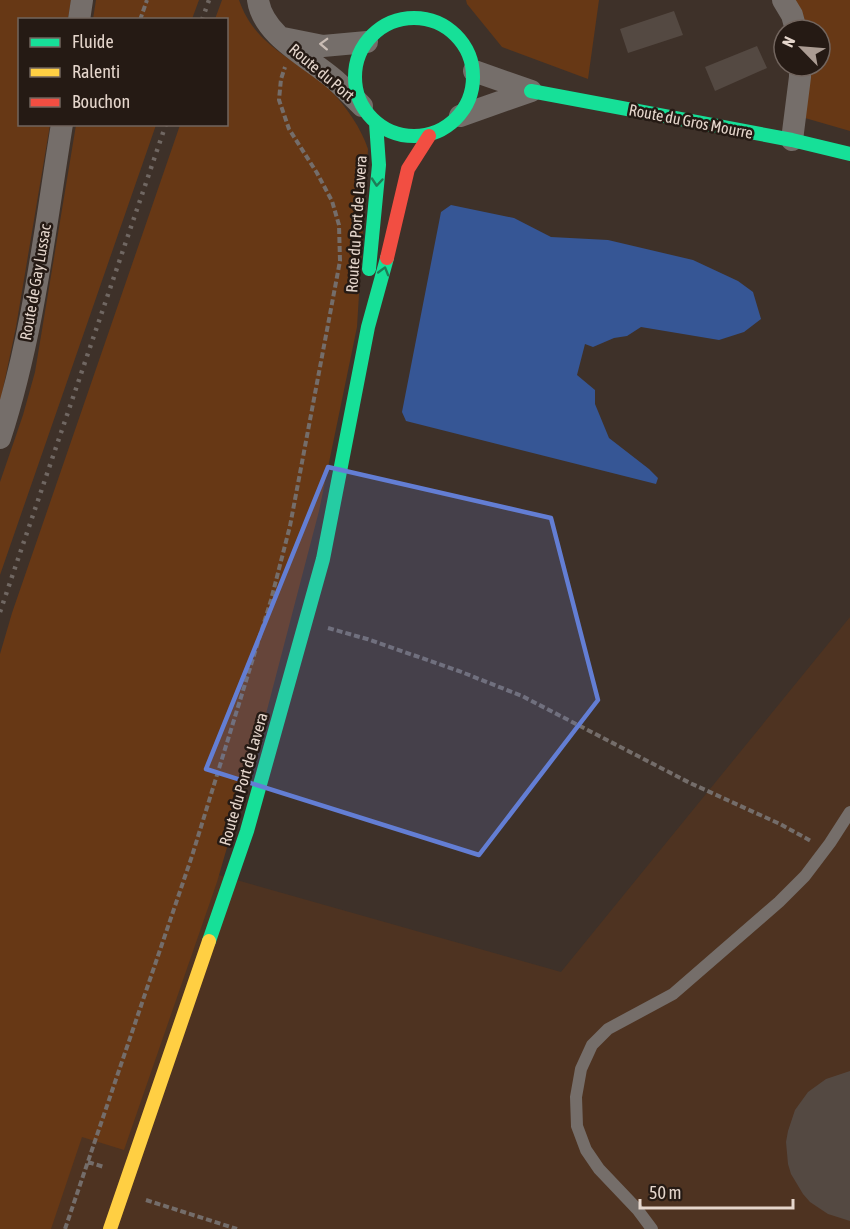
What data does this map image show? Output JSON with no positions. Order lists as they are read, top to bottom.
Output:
{
  "streets": {
    "street": [
      "Route du Port",
      "Route du Gros Mourre",
      "Route du Port de Lavera",
      "Route de Gay Lussac"
    ]
  },
  "crossings": [
    ["Route du Port", "Route du Gros Mourre"],
    ["Route du Port", "Route du Port de Lavera"],
    ["Route du Gros Mourre", "Route du Port de Lavera"]
  ],
  "legend": ["Fluide", "Ralenti", "Bouchon"],
  "scale_bar": "50 m",
  "north": "top left"
}
